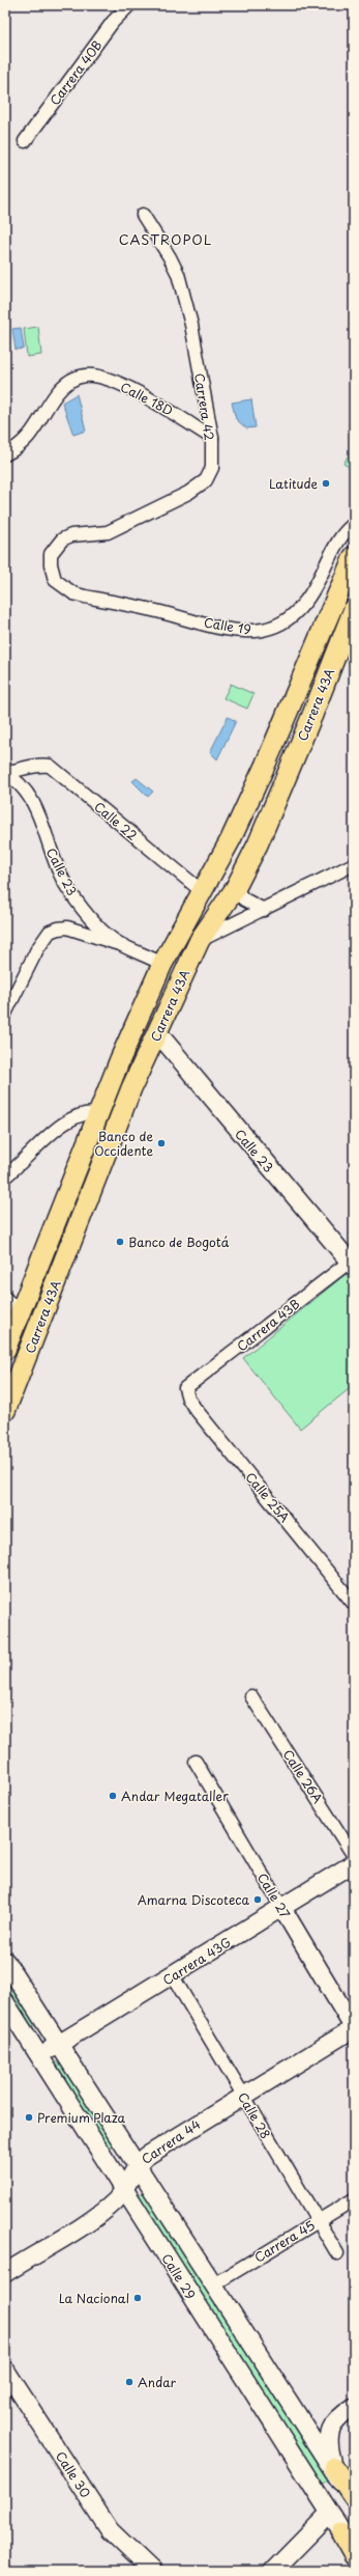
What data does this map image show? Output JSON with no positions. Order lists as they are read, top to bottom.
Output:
{
  "streets": {
    "main road": ["Carrera 43A"],
    "street": [
      "Carrera 40B",
      "Calle 18D",
      "Carrera 42",
      "Calle 19",
      "Calle 22",
      "Calle 23",
      "Carrera 43B",
      "Calle 25A",
      "Calle 26A",
      "Calle 27",
      "Carrera 43G",
      "Calle 28",
      "Carrera 44",
      "Carrera 45",
      "Calle 29",
      "Calle 30"
    ]
  },
  "crossings": [
    ["Calle 18D", "Carrera 42"],
    ["Carrera 42", "Calle 19"],
    ["Carrera 43A", "Calle 22"],
    ["Carrera 43A", "Calle 23"],
    ["Calle 22", "Calle 23"],
    ["Calle 23", "Carrera 43B"],
    ["Carrera 43B", "Calle 25A"],
    ["Calle 27", "Carrera 43G"],
    ["Calle 27", "Carrera 44"],
    ["Carrera 43G", "Calle 28"],
    ["Carrera 43G", "Calle 29"],
    ["Calle 28", "Carrera 44"],
    ["Calle 28", "Carrera 45"],
    ["Carrera 44", "Calle 29"],
    ["Carrera 45", "Calle 29"]
  ],
  "districts": ["CASTROPOL"],
  "places": [
    "Latitude",
    "Banco de Occidente",
    "Banco de Bogotá",
    "Andar Megataller",
    "Amarna Discoteca",
    "Premium Plaza",
    "La Nacional",
    "Andar"
  ]
}
